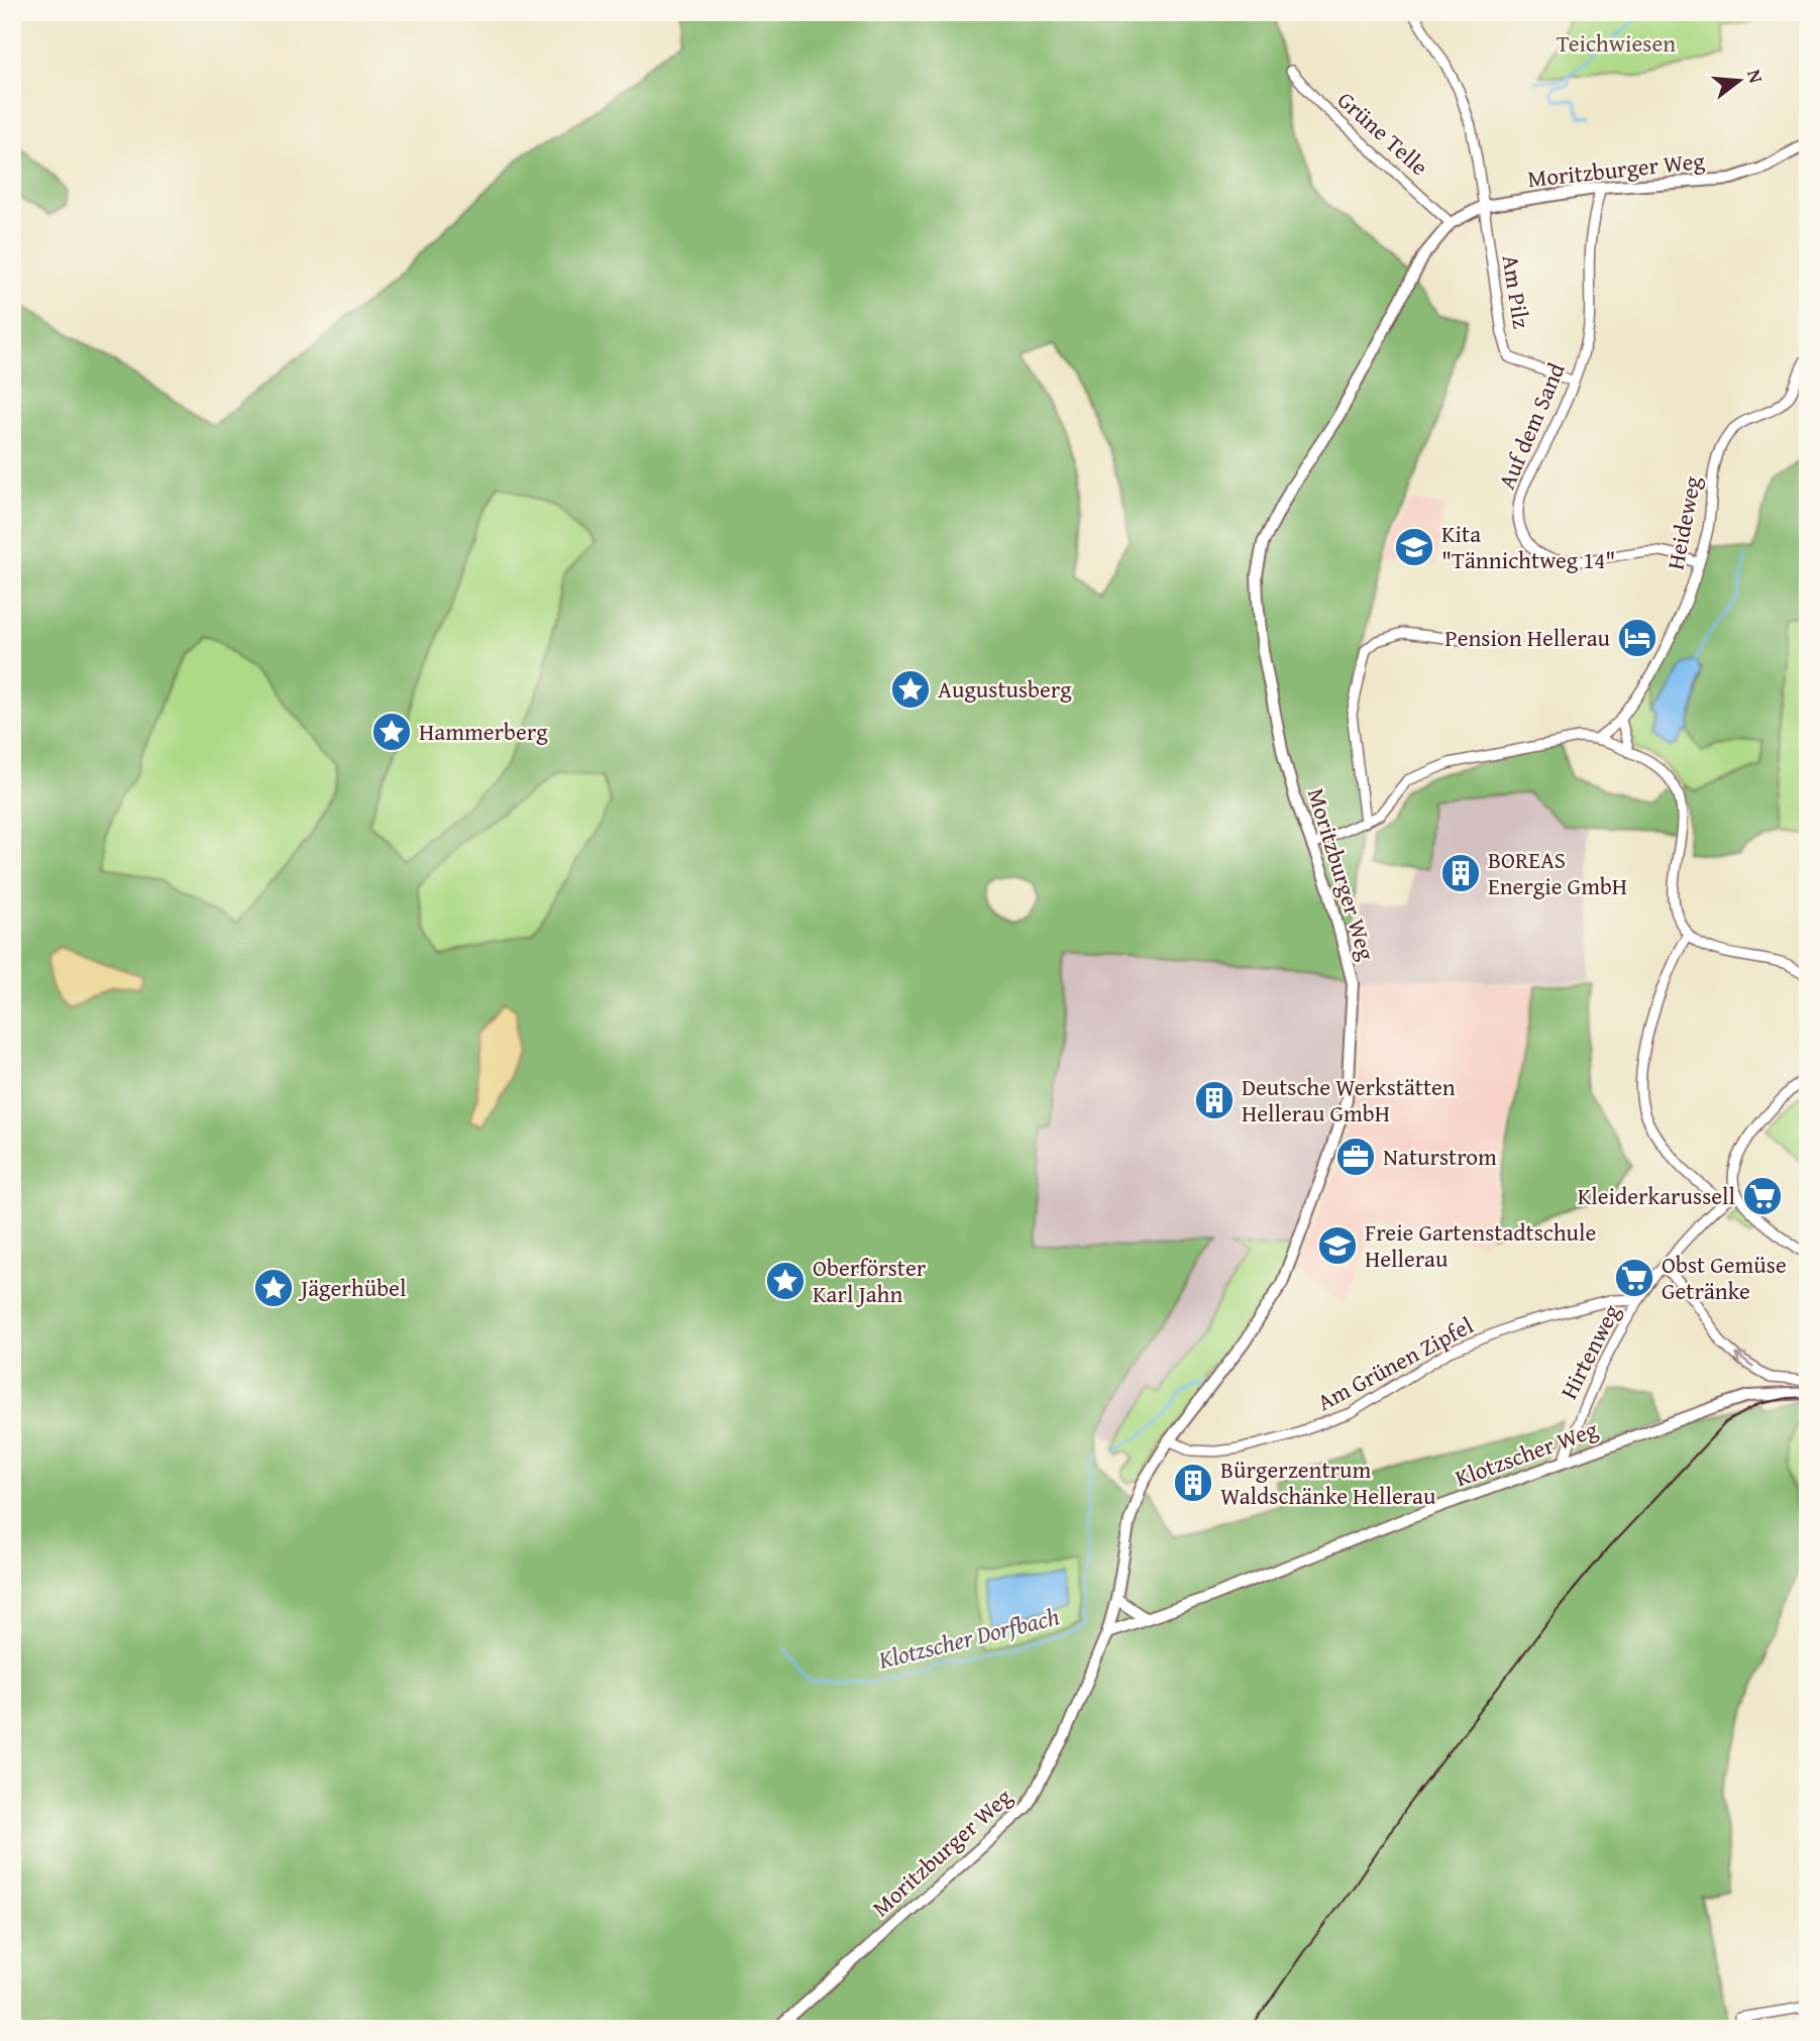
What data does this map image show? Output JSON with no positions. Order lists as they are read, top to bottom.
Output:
{
  "streets": {
    "street": [
      "Grüne Telle",
      "Moritzburger Weg",
      "Am Pilz",
      "Auf dem Sand",
      "Heideweg",
      "Hirtenweg",
      "Am Grünen Zipfel",
      "Klotzscher Weg"
    ]
  },
  "crossings": [
    ["Grüne Telle", "Moritzburger Weg"],
    ["Moritzburger Weg", "Am Pilz"],
    ["Moritzburger Weg", "Auf dem Sand"],
    ["Moritzburger Weg", "Am Grünen Zipfel"],
    ["Moritzburger Weg", "Klotzscher Weg"],
    ["Am Pilz", "Auf dem Sand"],
    ["Auf dem Sand", "Heideweg"],
    ["Hirtenweg", "Am Grünen Zipfel"],
    ["Hirtenweg", "Klotzscher Weg"]
  ],
  "water": ["Klotzscher Dorfbach"],
  "parks": ["Teichwiesen"],
  "places": {
    "school or university": ["Kita \"Tännichtweg 14\"", "Freie Gartenstadtschule Hellerau"],
    "hotel": ["Pension Hellerau"],
    "place": [
      "Augustusberg",
      "Hammerberg",
      "Oberförster Karl Jahn",
      "Jägerhübel"
    ],
    "building": ["BOREAS Energie GmbH", "Deutsche Werkstätten Hellerau GmbH", "Bürgerzentrum Waldschänke Hellerau"],
    "office": ["Naturstrom"],
    "supermarket": ["Kleiderkarussell", "Obst Gemüse Getränke"]
  },
  "north": "right"
}
